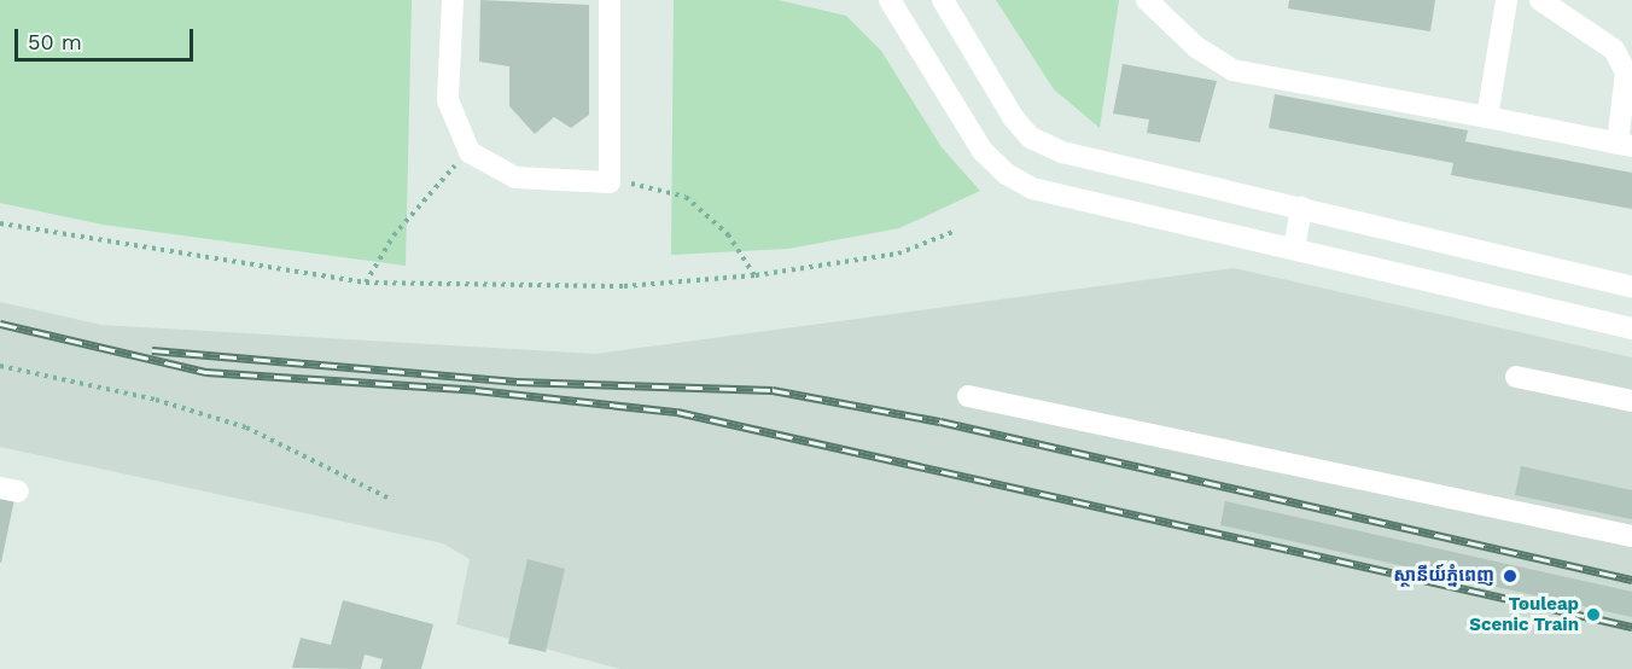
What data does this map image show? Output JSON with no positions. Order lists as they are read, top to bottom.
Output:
{
  "places": ["ស្ថានីយ៍ភ្នំពេញ", "Touleap Scenic Train"],
  "scale_bar": "50 m"
}
